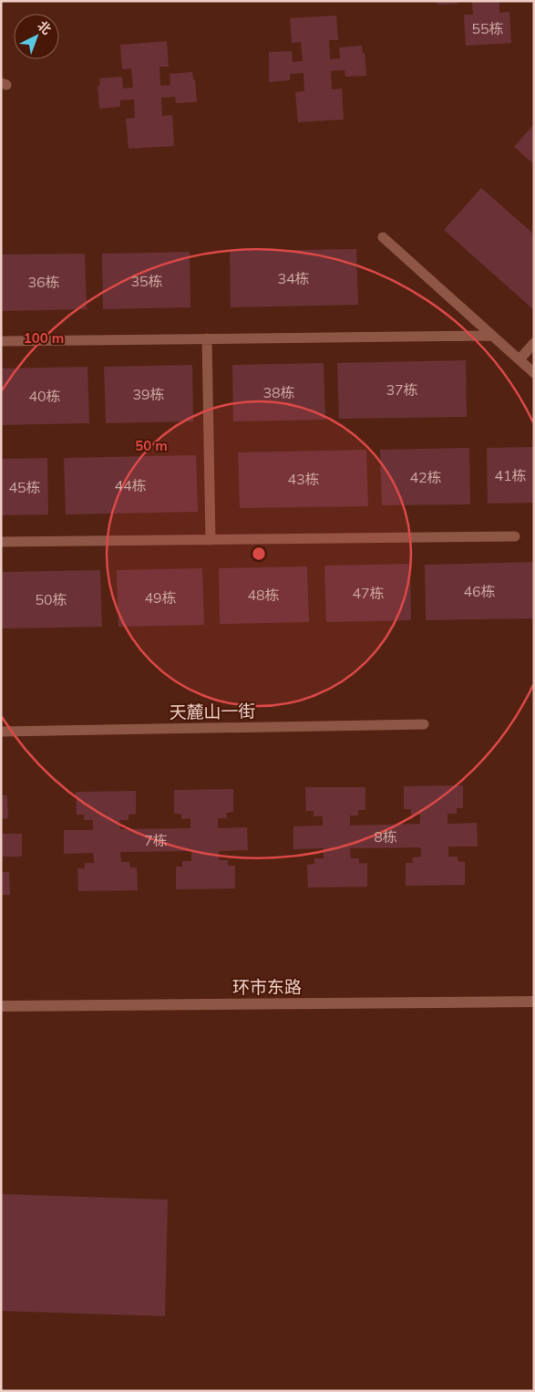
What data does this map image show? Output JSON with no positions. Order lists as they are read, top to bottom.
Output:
{
  "streets": {
    "street": ["环市东路"],
    "lane": ["天麓山一街"]
  },
  "house_numbers": [
    "55栋",
    "34栋",
    "35栋",
    "36栋",
    "37栋",
    "38栋",
    "39栋",
    "40栋",
    "41栋",
    "42栋",
    "43栋",
    "44栋",
    "45栋",
    "46栋",
    "47栋",
    "48栋",
    "49栋",
    "50栋",
    "8栋",
    "7栋"
  ],
  "north": "top right",
  "rings": ["100 m", "50 m"]
}
